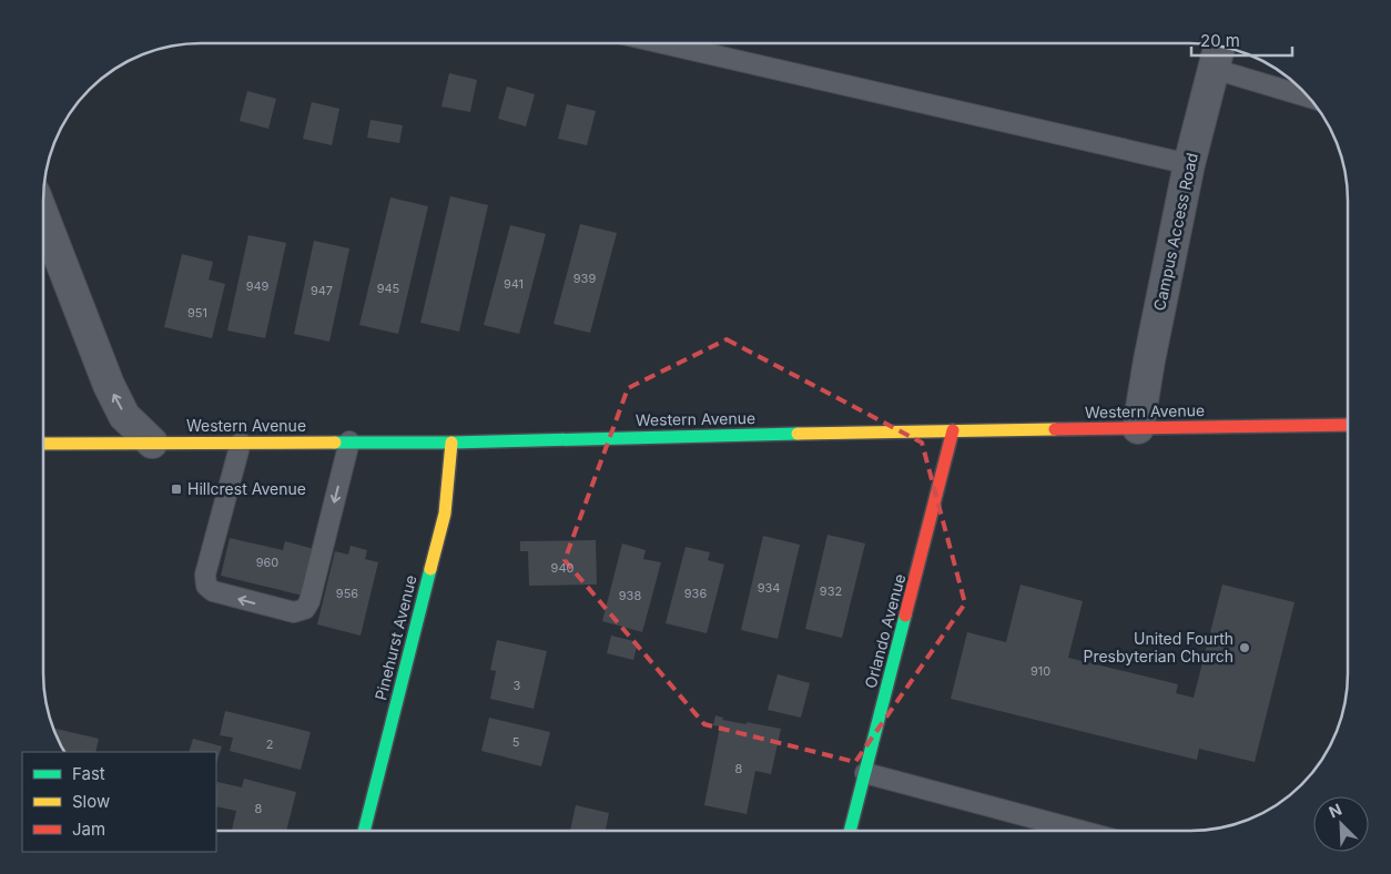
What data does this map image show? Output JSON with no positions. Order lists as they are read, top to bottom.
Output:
{
  "streets": {
    "main road": ["Western Avenue", "Orlando Avenue", "Pinehurst Avenue"],
    "street": ["Campus Access Road"]
  },
  "crossings": [
    ["Campus Access Road", "Western Avenue"],
    ["Western Avenue", "Orlando Avenue"],
    ["Western Avenue", "Pinehurst Avenue"]
  ],
  "places": {
    "transit": ["Hillcrest Avenue"],
    "other": ["United Fourth Presbyterian Church"]
  },
  "house_numbers": [
    "939",
    "941",
    "949",
    "945",
    "947",
    "951",
    "960",
    "940",
    "934",
    "932",
    "956",
    "936",
    "938",
    "910",
    "3",
    "5",
    "2",
    "8",
    "8"
  ],
  "legend": ["Fast", "Slow", "Jam"],
  "scale_bar": "20 m",
  "north": "top left"
}
